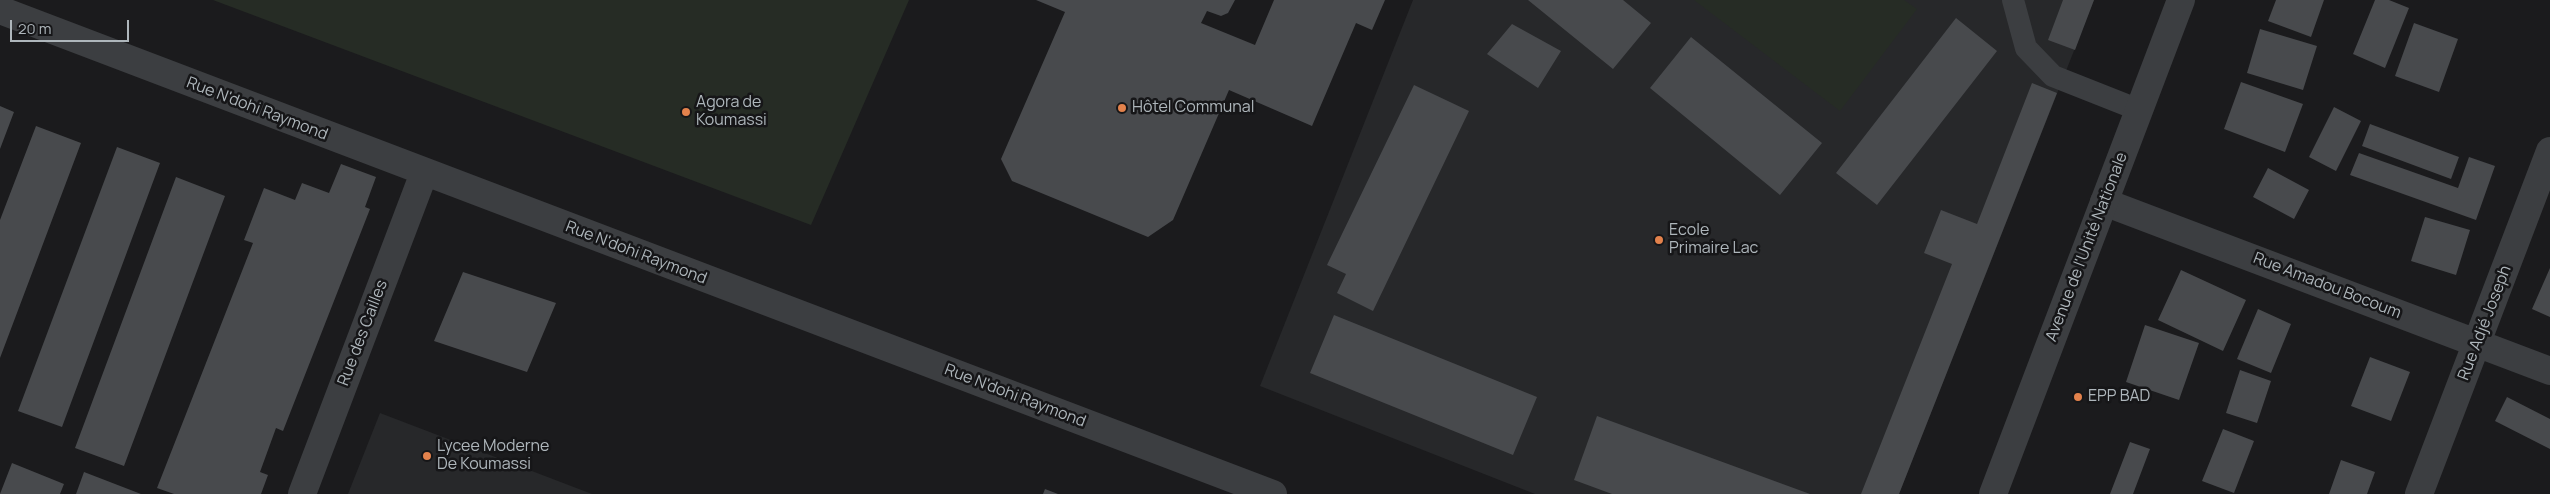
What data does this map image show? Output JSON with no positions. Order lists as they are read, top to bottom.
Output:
{
  "streets": {
    "street": [
      "Rue N'dohi Raymond",
      "Avenue de l'Unité Nationale",
      "Rue Amadou Bocoum",
      "Rue Adjé Joseph",
      "Rue des Cailles"
    ]
  },
  "crossings": [
    ["Rue N'dohi Raymond", "Rue des Cailles"],
    ["Avenue de l'Unité Nationale", "Rue Amadou Bocoum"],
    ["Rue Amadou Bocoum", "Rue Adjé Joseph"]
  ],
  "places": [
    "Hôtel Communal",
    "Agora de Koumassi",
    "Ecole Primaire Lac",
    "EPP BAD",
    "Lycee Moderne De Koumassi"
  ],
  "scale_bar": "20 m"
}
